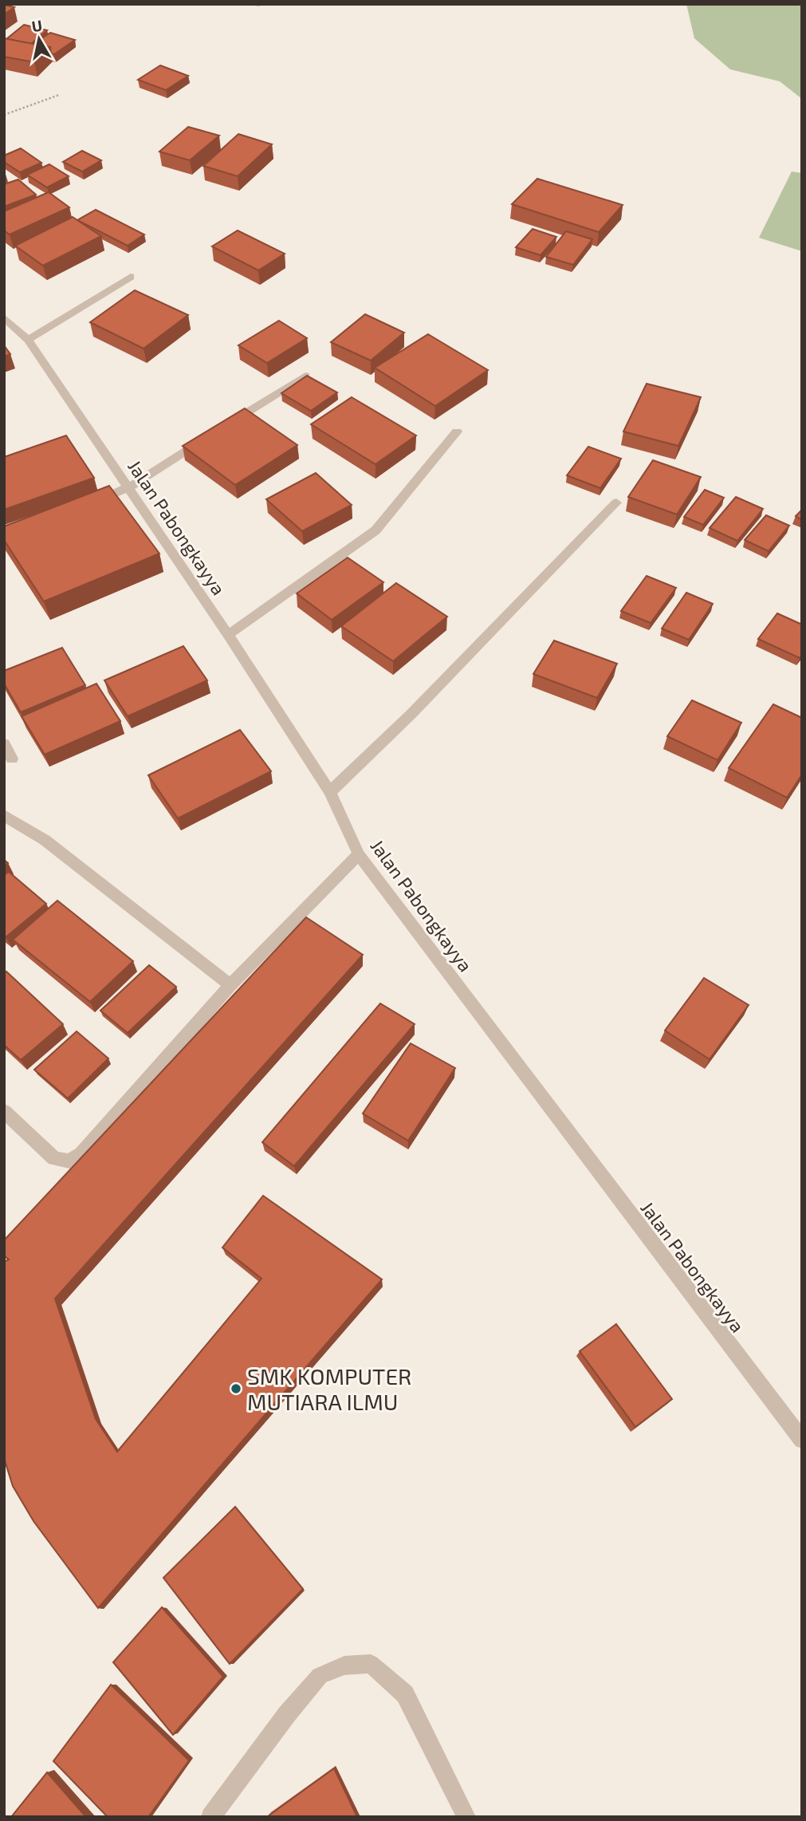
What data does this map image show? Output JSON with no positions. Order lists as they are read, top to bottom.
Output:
{
  "streets": {
    "street": ["Jalan Pabongkayya"]
  },
  "places": ["SMK KOMPUTER MUTIARA ILMU"],
  "north": "top"
}
